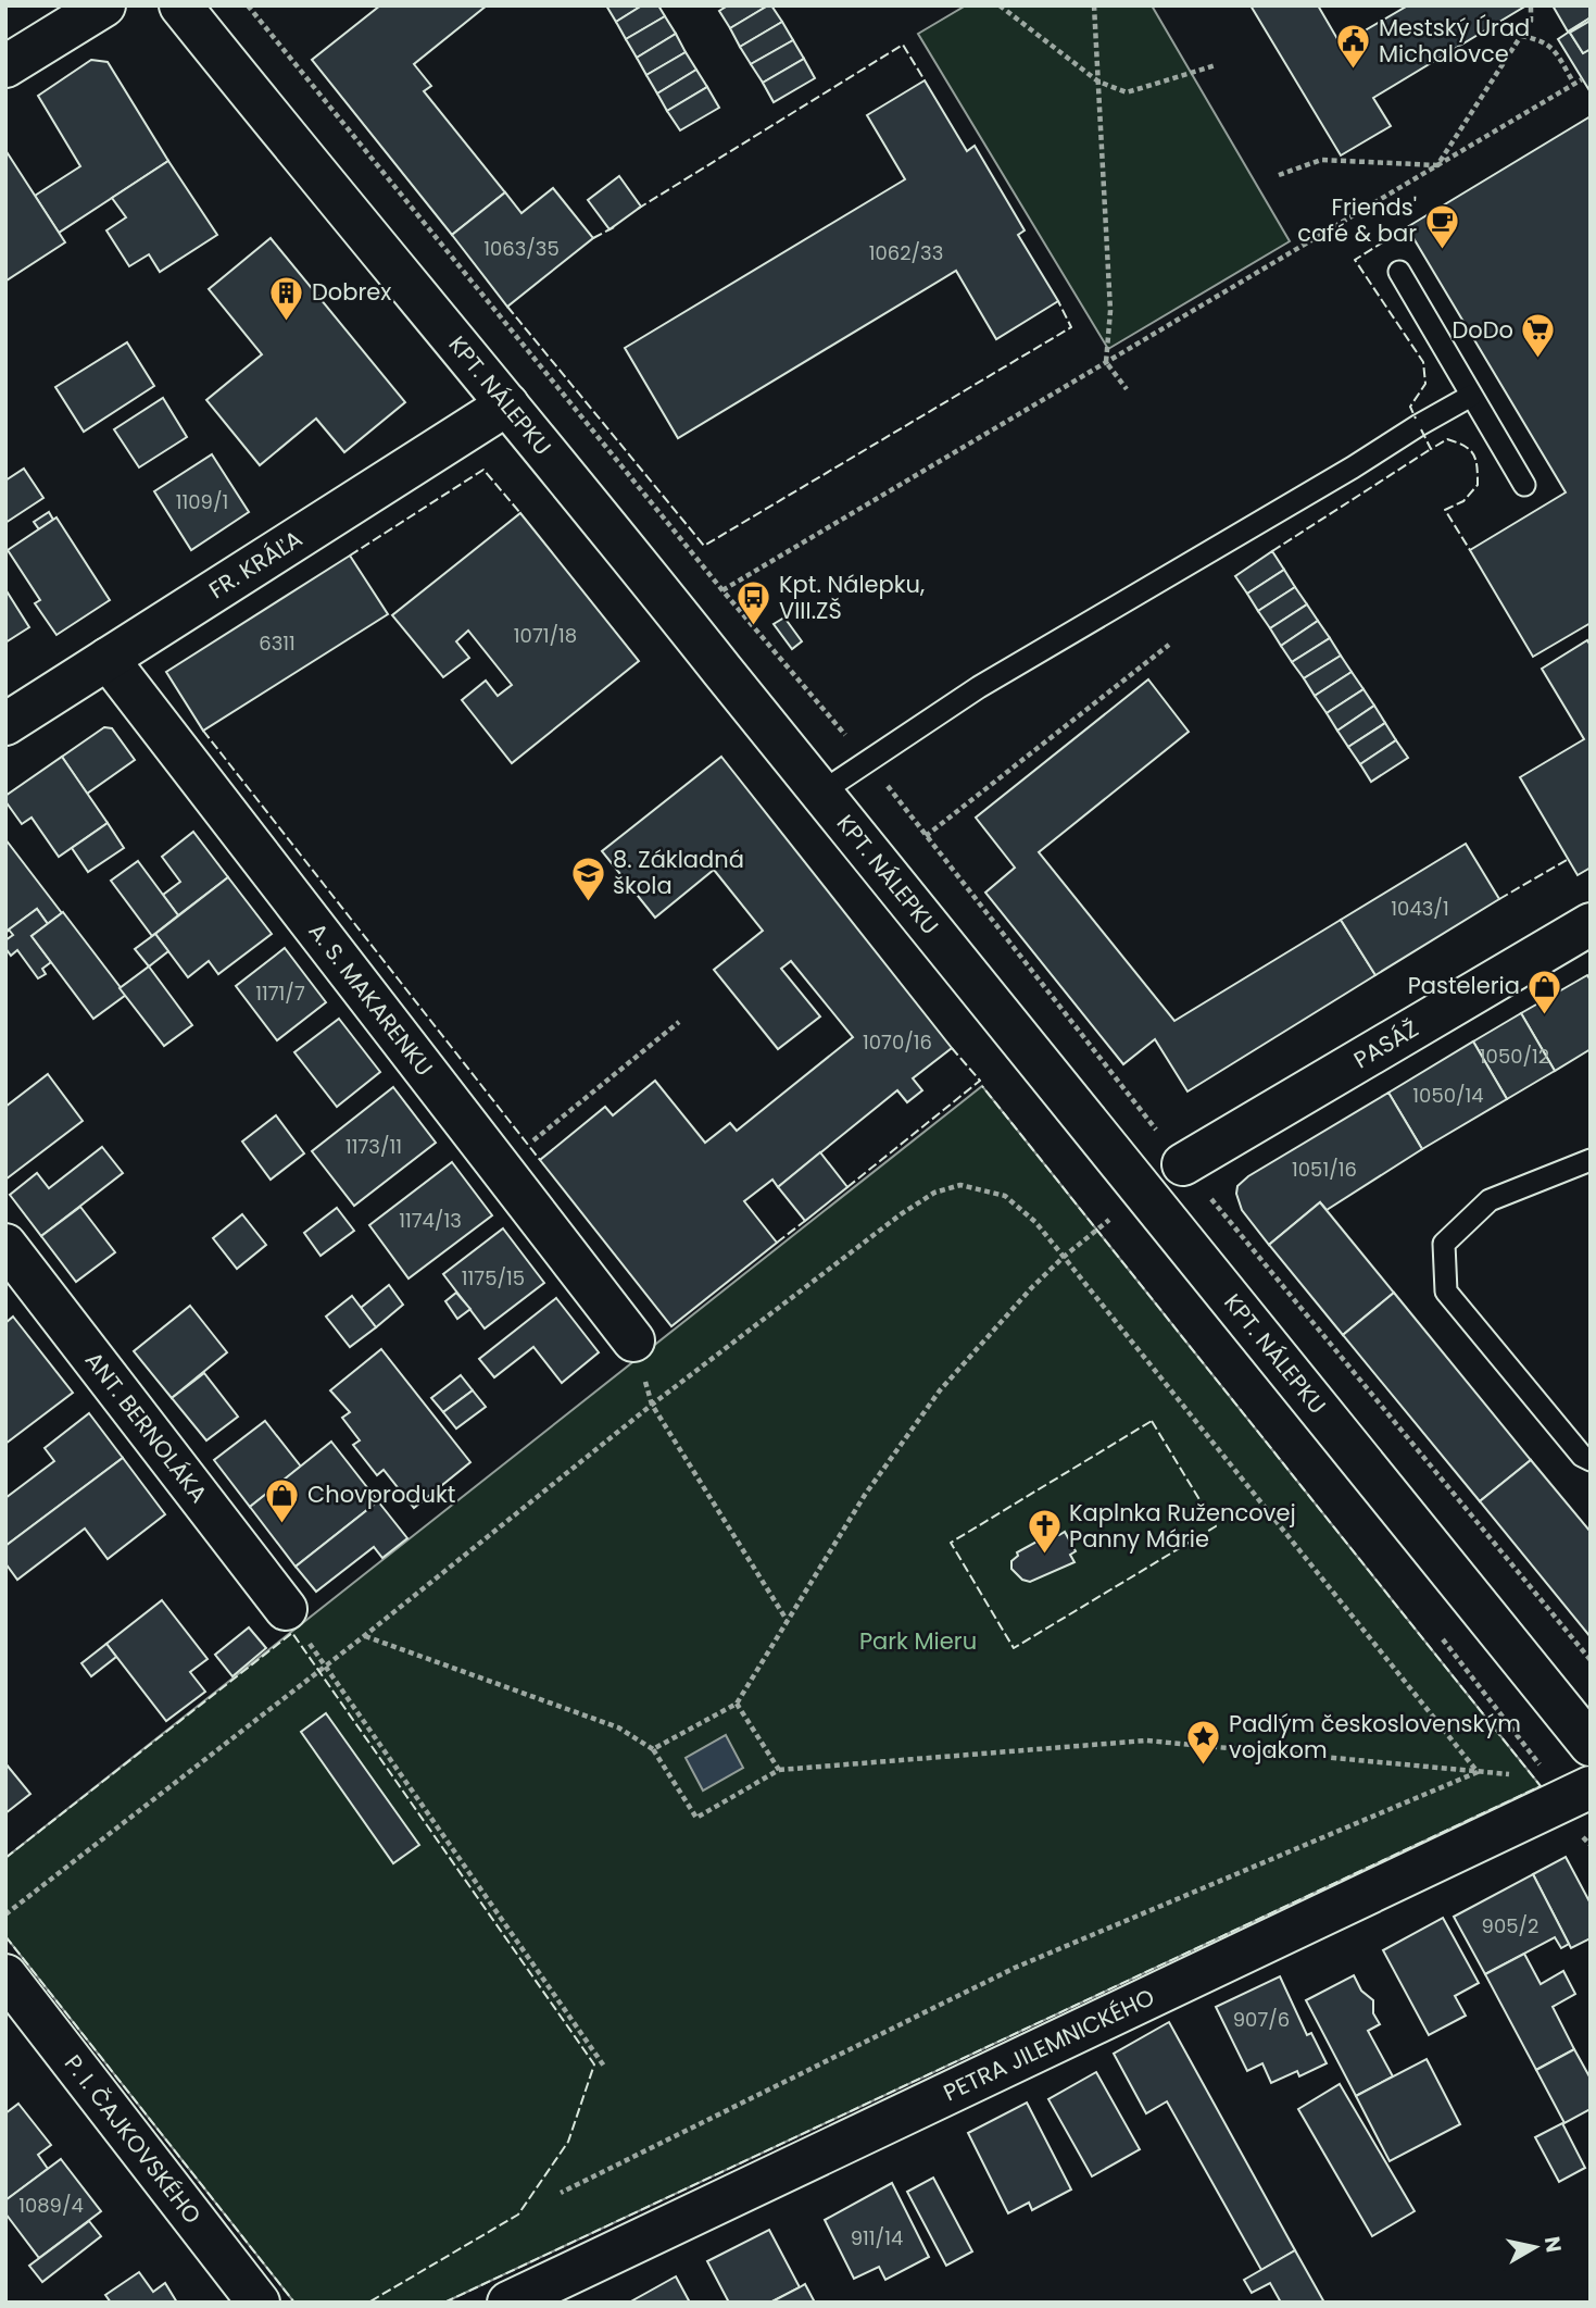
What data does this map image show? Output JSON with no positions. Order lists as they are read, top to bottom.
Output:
{
  "streets": {
    "street": [
      "KPT. NÁLEPKU",
      "FR. KRÁĽA",
      "A. S. MAKARENKU",
      "PASÁŽ",
      "ANT. BERNOLÁKA",
      "PETRA JILEMNICKÉHO",
      "P. I. ČAJKOVSKÉHO"
    ]
  },
  "crossings": [
    ["KPT. NÁLEPKU", "FR. KRÁĽA"],
    ["FR. KRÁĽA", "A. S. MAKARENKU"]
  ],
  "parks": ["Park Mieru"],
  "places": {
    "public building": ["Mestský Úrad Michalovce"],
    "cafe": ["Friends' café & bar"],
    "building": ["Dobrex"],
    "supermarket": ["DoDo"],
    "bus stop": ["Kpt. Nálepku, VIII.ZŠ"],
    "school or university": ["8. Základná škola"],
    "shop": ["Pasteleria", "Chovprodukt"],
    "church": ["Kaplnka Ružencovej Panny Márie"],
    "place": ["Padlým československým vojakom"]
  },
  "house_numbers": [
    "1063/35",
    "1062/33",
    "1109/1",
    "1071/18",
    "6311",
    "1043/1",
    "1171/7",
    "1070/16",
    "1050/12",
    "1050/14",
    "1173/11",
    "1051/16",
    "1174/13",
    "1175/15",
    "905/2",
    "907/6",
    "1089/4",
    "911/14"
  ],
  "north": "right"
}
